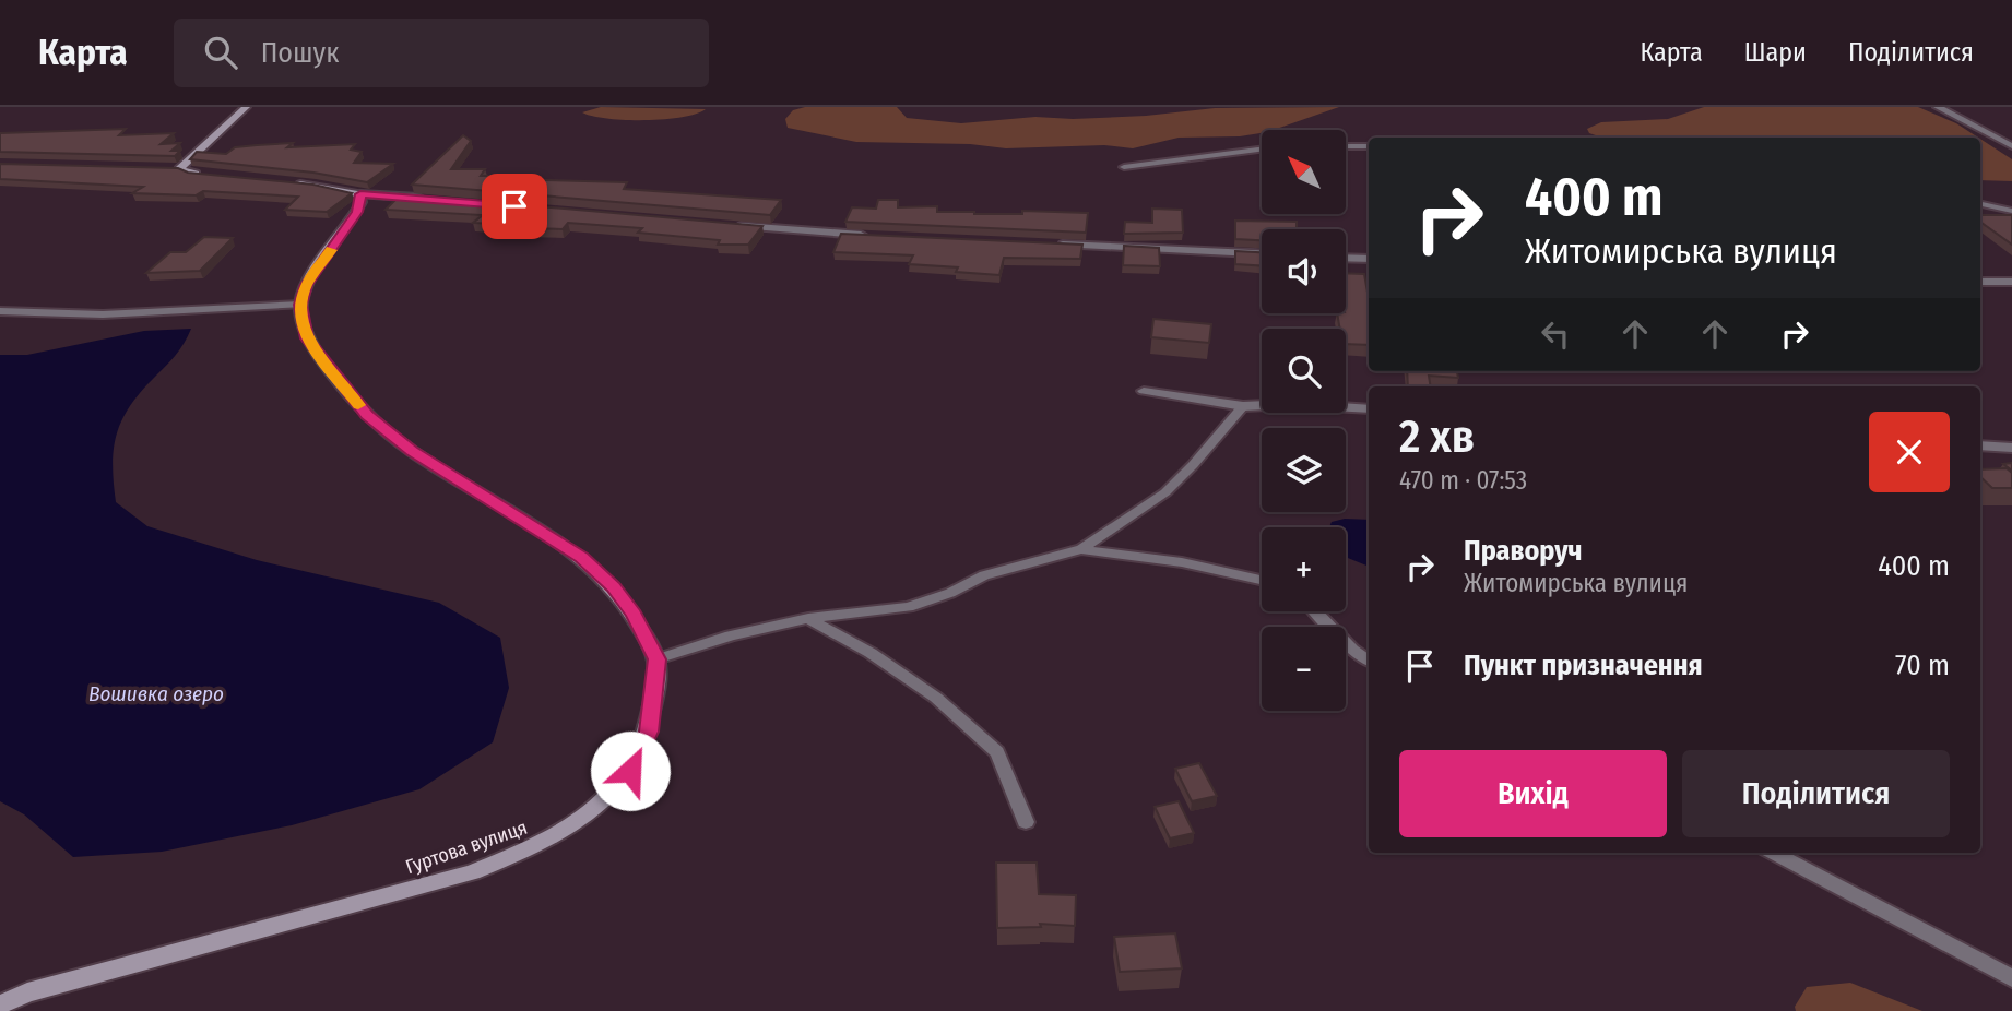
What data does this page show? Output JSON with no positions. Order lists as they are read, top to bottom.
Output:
{
  "streets": {
    "street": ["Гуртова вулиця"]
  },
  "water": ["Вошивка озеро"],
  "north": "top left",
  "page": {
    "header": "Карта",
    "search": "Пошук",
    "nav": ["Карта", "Шари", "Поділитися"],
    "map_buttons": ["+", "−"],
    "turn": ["400 m", "Житомирська вулиця"],
    "heading": ["2 хв", "470 m · 07:53"],
    "list": [
      {
        "name": "Праворуч",
        "note": "Житомирська вулиця",
        "value": "400 m"
      },
      {
        "name": "Пункт призначення",
        "value": "70 m"
      }
    ],
    "buttons": ["Вихід", "Поділитися"]
  }
}
